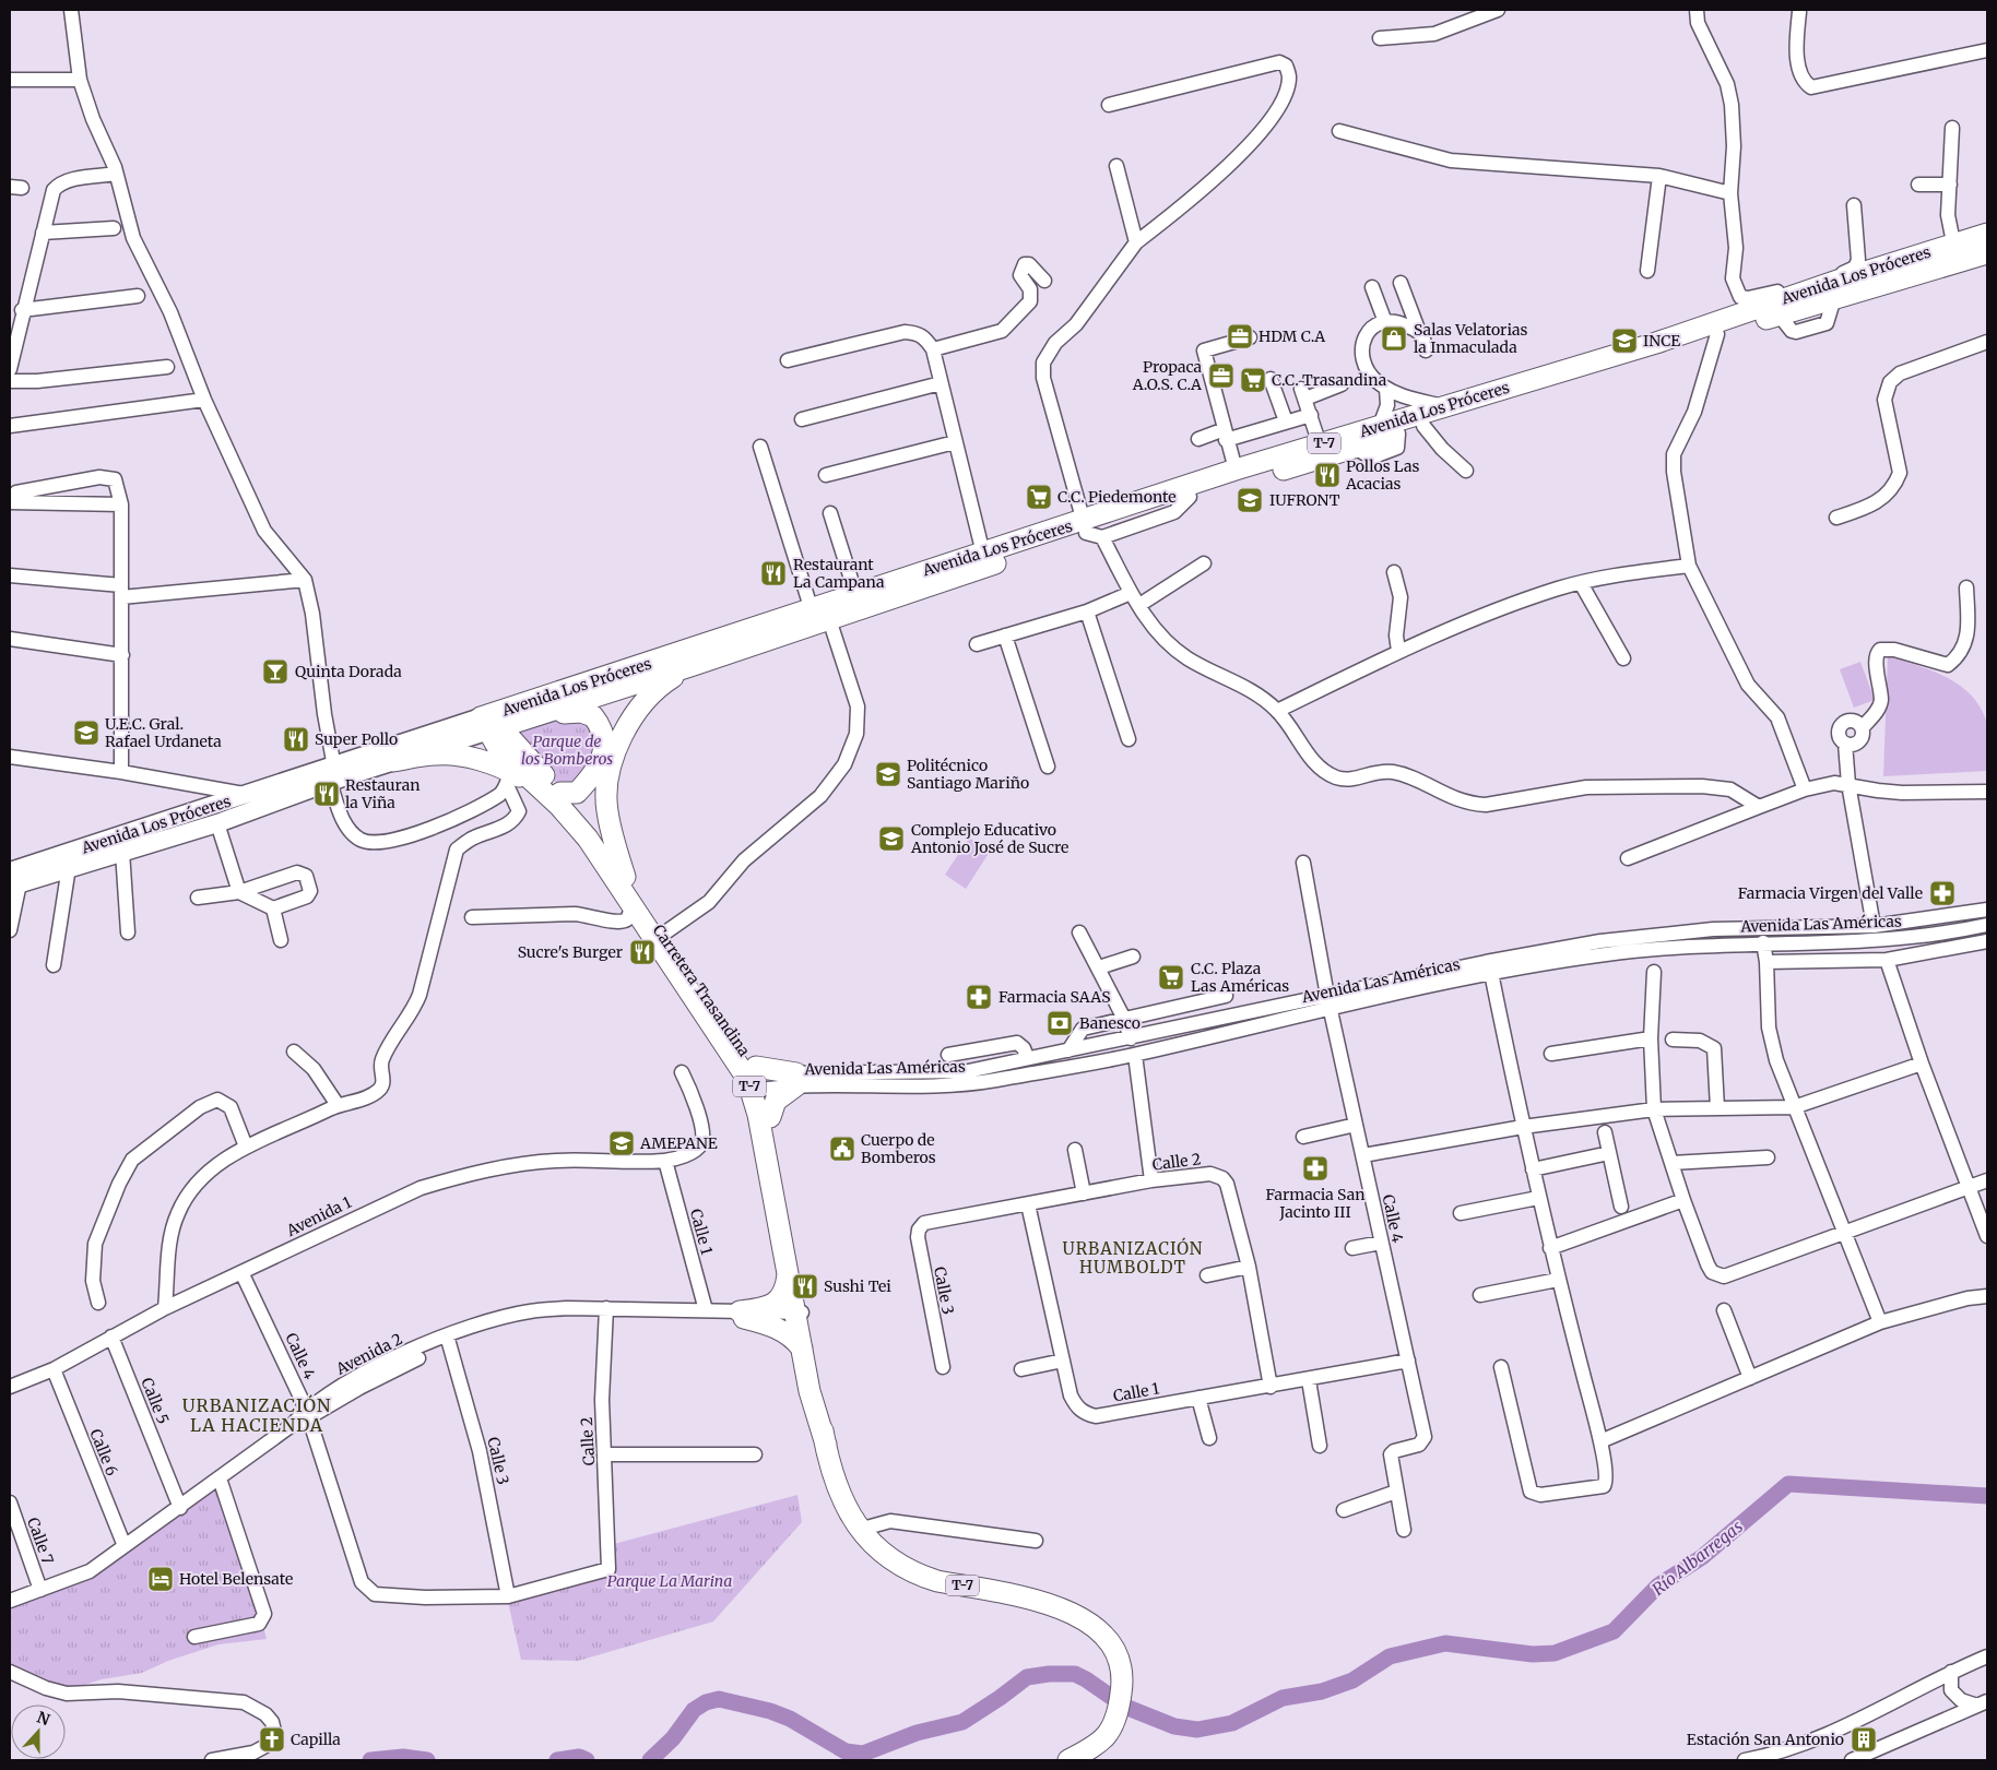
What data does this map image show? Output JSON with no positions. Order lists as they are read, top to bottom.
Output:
{
  "streets": {
    "highway": ["Avenida Los Próceres", "T-7", "Carretera Trasandina"],
    "street": [
      "Avenida Las Américas",
      "Calle 2",
      "Avenida 1",
      "Calle 4",
      "Calle 1",
      "Calle 3",
      "Calle 5",
      "Calle 6",
      "Calle 7"
    ]
  },
  "crossings": [
    ["Avenida Los Próceres", "Carretera Trasandina"],
    ["Avenida Las Américas", "Calle 4"],
    ["Calle 2", "Calle 4"],
    ["Calle 2", "Calle 1"],
    ["Calle 2", "Calle 3"],
    ["Avenida 1", "Calle 4"],
    ["Avenida 1", "Calle 1"],
    ["Avenida 1", "Calle 5"],
    ["Avenida 1", "Calle 6"],
    ["Calle 4", "Calle 1"],
    ["Calle 4", "Calle 3"]
  ],
  "districts": ["URBANIZACIÓN HUMBOLDT", "URBANIZACIÓN LA HACIENDA"],
  "water": ["Río Albarregas"],
  "parks": ["Parque de los Bomberos", "Parque La Marina"],
  "places": {
    "office": ["HDM C.A", "Propaca A.O.S. C.A"],
    "shop": ["Salas Velatorias la Inmaculada"],
    "school or university": [
      "INCE",
      "IUFRONT",
      "U.E.C. Gral. Rafael Urdaneta",
      "Politécnico Santiago Mariño",
      "Complejo Educativo Antonio José de Sucre",
      "AMEPANE"
    ],
    "supermarket": ["C.C. Trasandina", "C.C. Piedemonte", "C.C. Plaza Las Américas"],
    "restaurant": [
      "Pollos Las Acacias",
      "Restaurant La Campana",
      "Super Pollo",
      "Restauran la Viña",
      "Sucre's Burger",
      "Sushi Tei"
    ],
    "bar": ["Quinta Dorada"],
    "pharmacy": ["Farmacia Virgen del Valle", "Farmacia SAAS", "Farmacia San Jacinto III"],
    "bank": ["Banesco"],
    "public building": ["Cuerpo de Bomberos"],
    "hotel": ["Hotel Belensate"],
    "church": ["Capilla"],
    "building": ["Estación San Antonio"]
  },
  "north": "top"
}
